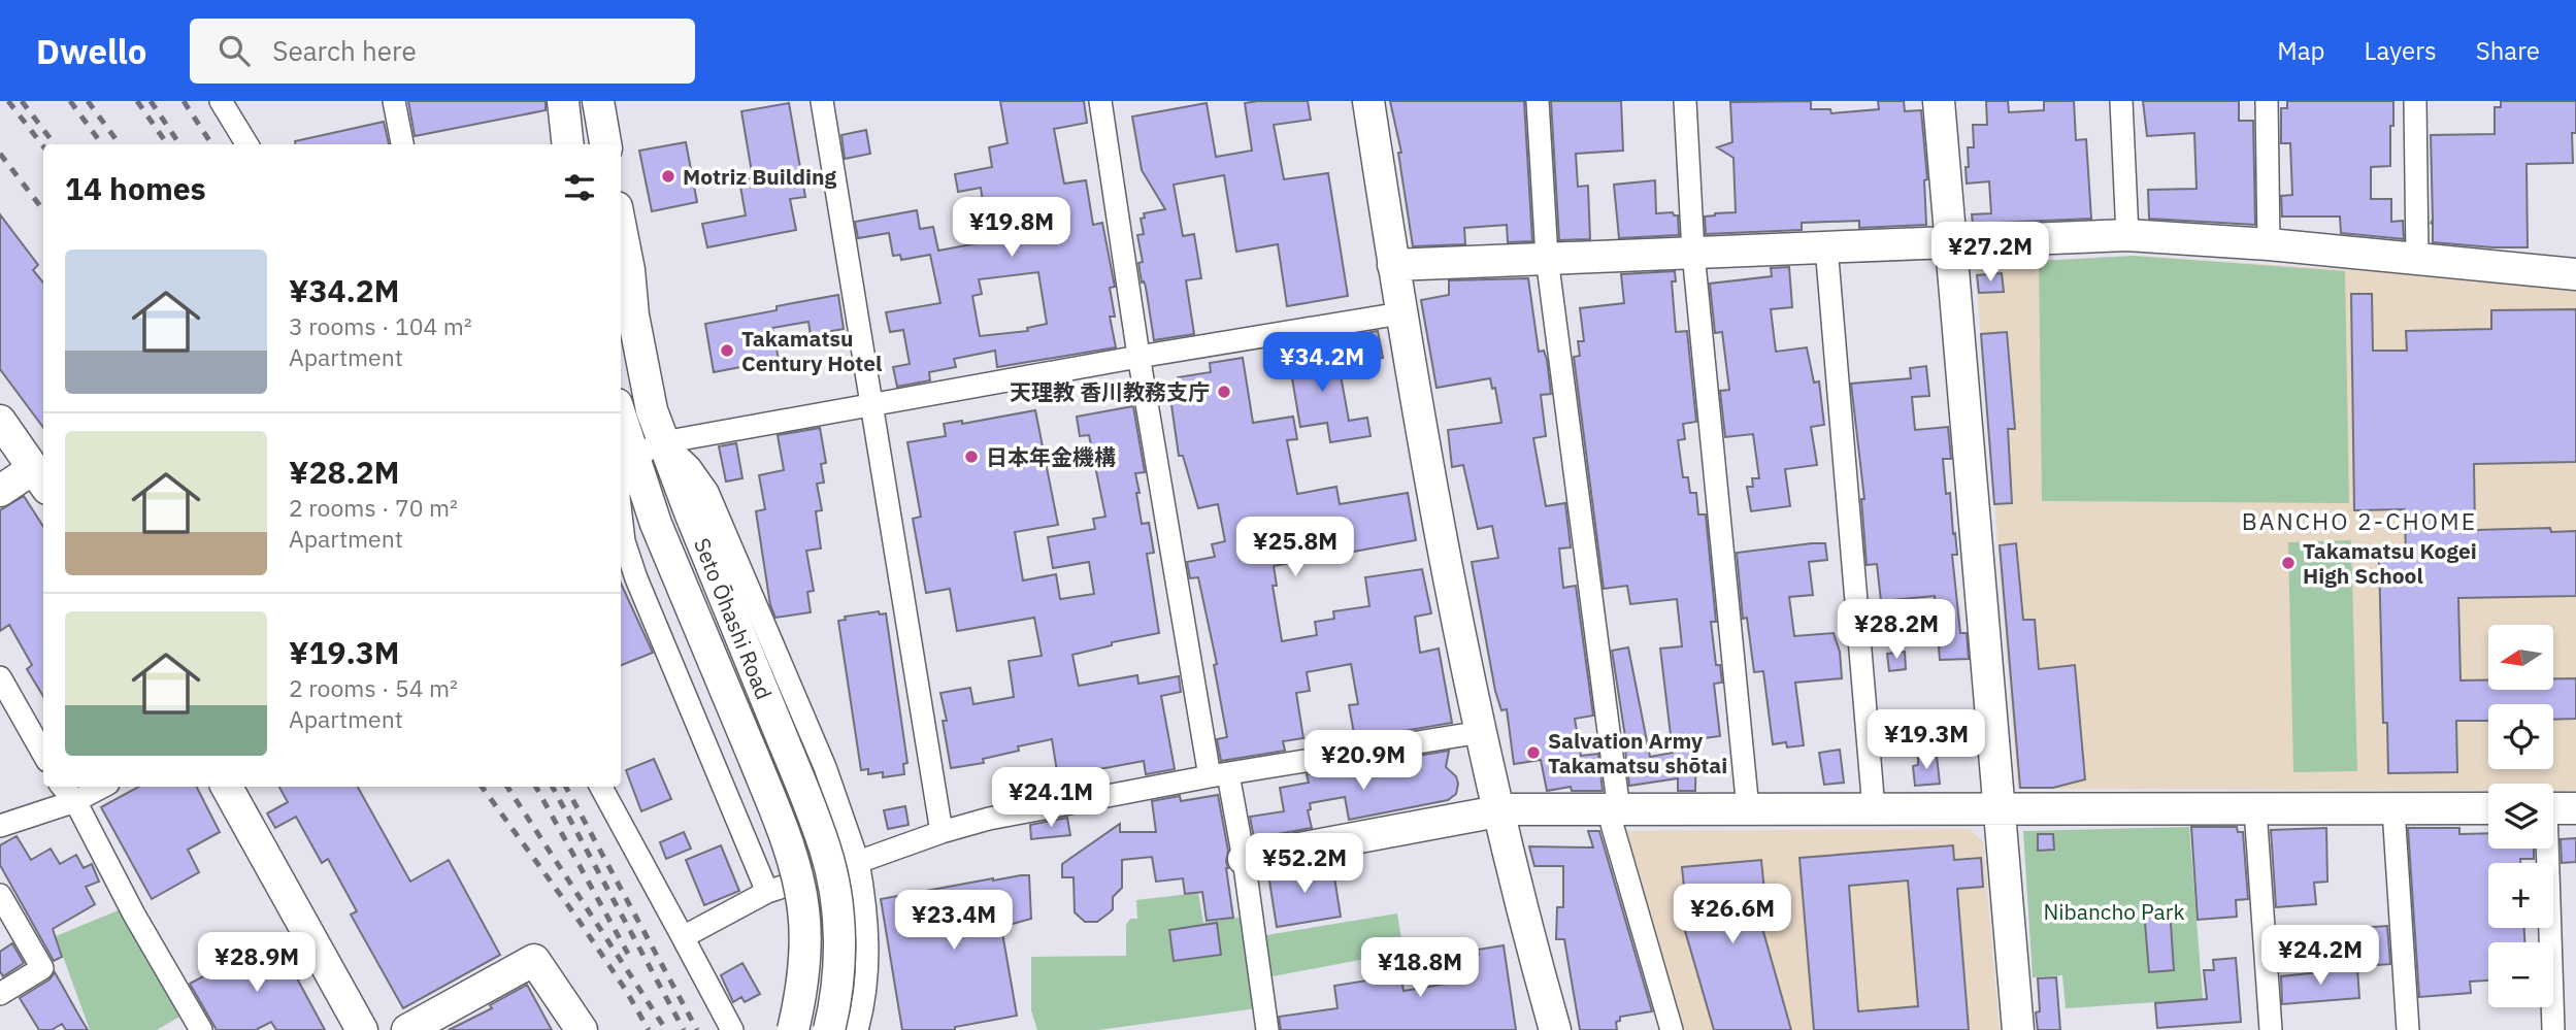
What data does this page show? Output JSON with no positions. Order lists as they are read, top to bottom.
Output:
{
  "streets": {
    "street": ["Seto Ōhashi Road"]
  },
  "districts": ["BANCHO 2-CHOME"],
  "parks": ["Nibancho Park"],
  "places": [
    "Motriz Building",
    "Takamatsu Century Hotel",
    "天理教 香川教務支庁",
    "日本年金機構",
    "Takamatsu Kogei High School",
    "Salvation Army Takamatsu shōtai"
  ],
  "north": "left",
  "page": {
    "header": "Dwello",
    "search": "Search here",
    "nav": ["Map", "Layers", "Share"],
    "heading": "14 homes",
    "price": [
      "¥19.8M",
      "¥27.2M",
      "¥34.2M",
      "¥25.8M",
      "¥28.2M",
      "¥19.3M",
      "¥20.9M",
      "¥24.1M",
      "¥52.2M",
      "¥26.6M",
      "¥23.4M",
      "¥24.2M",
      "¥28.9M",
      "¥18.8M"
    ],
    "list": [
      {
        "name": "¥34.2M",
        "note": "3 rooms · 104 m² · Apartment"
      },
      {
        "name": "¥28.2M",
        "note": "2 rooms · 70 m² · Apartment"
      },
      {
        "name": "¥19.3M",
        "note": "2 rooms · 54 m² · Apartment"
      }
    ],
    "map_buttons": ["+", "−"]
  }
}
